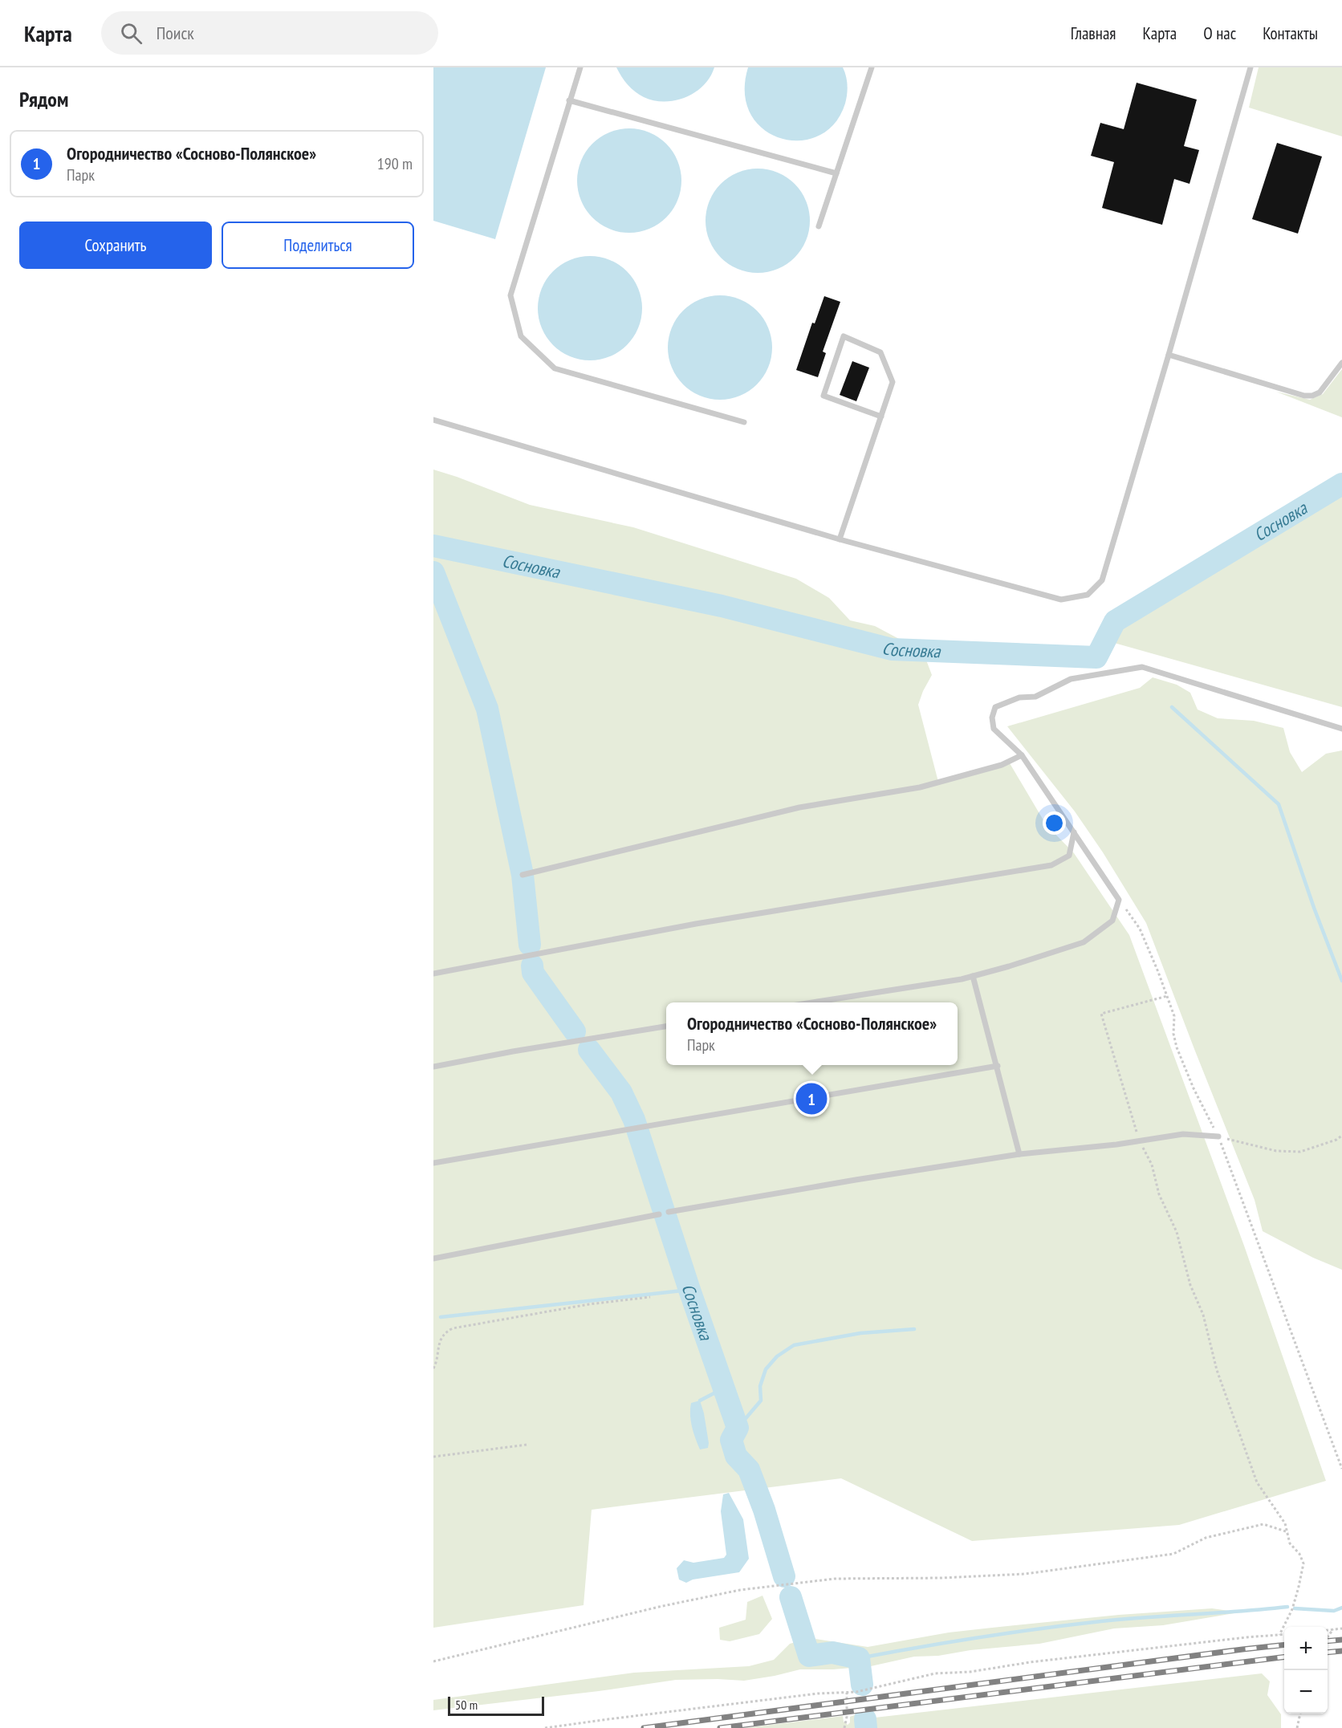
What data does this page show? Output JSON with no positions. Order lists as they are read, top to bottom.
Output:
{
  "water": ["Сосновка"],
  "scale_bar": "50 m",
  "page": {
    "header": "Карта",
    "search": "Поиск",
    "nav": [
      "Главная",
      "Карта",
      "О нас",
      "Контакты"
    ],
    "heading": "Рядом",
    "list": [
      {
        "mark": "1",
        "name": "Огородничество «Сосново-Полянское»",
        "note": "Парк",
        "value": "190 m"
      }
    ],
    "buttons": ["Сохранить", "Поделиться"],
    "popup": ["Огородничество «Сосново-Полянское»", "Парк"],
    "pins": "1",
    "map_buttons": ["+", "−"],
    "scale": "50 m"
  }
}
